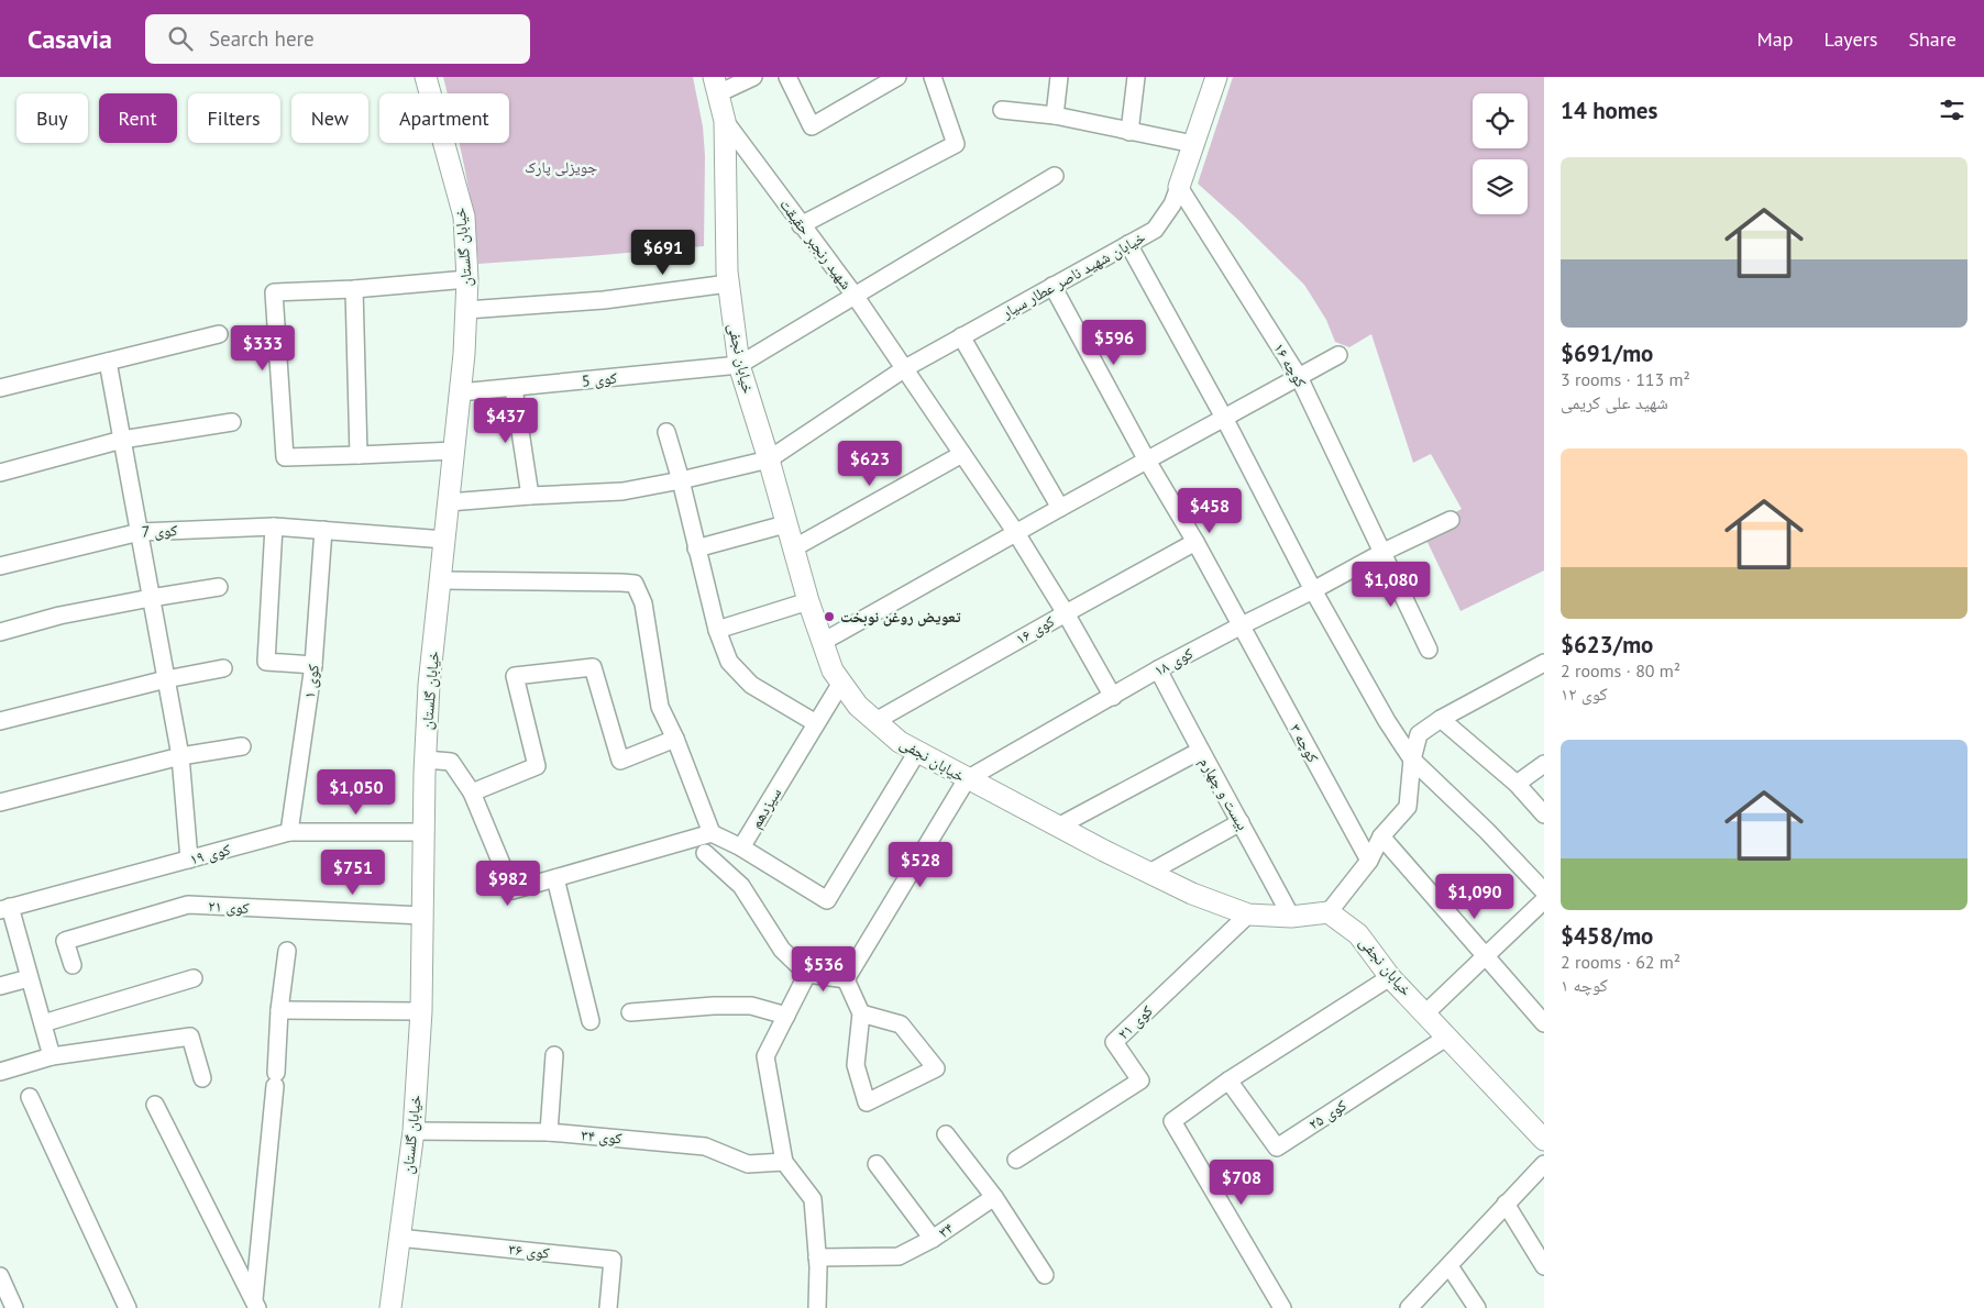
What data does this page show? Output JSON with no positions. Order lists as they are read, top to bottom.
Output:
{
  "streets": {
    "street": [
      "شهید رنجبر حقیقت",
      "خیابان گلستان",
      "خیابان شهید ناصر عطار سیار",
      "خیابان نجفی",
      "کوچه ۱۶",
      "کوی 5",
      "کوی 7",
      "کوی ۱۶",
      "کوی ۱۸",
      "کوی ۱",
      "کوچه ۳",
      "بیست و چهارم",
      "سیزدهم",
      "کوی ۱۹",
      "کوی ۲۱",
      "کوی ۲۵",
      "کوی ۳۴",
      "۳۴",
      "کوی ۳۶"
    ]
  },
  "crossings": [
    ["شهید رنجبر حقیقت", "خیابان شهید ناصر عطار سیار"],
    ["شهید رنجبر حقیقت", "خیابان نجفی"],
    ["شهید رنجبر حقیقت", "کوی ۱۶"],
    ["شهید رنجبر حقیقت", "کوی ۱۸"],
    ["خیابان گلستان", "کوی 5"],
    ["خیابان گلستان", "کوی 7"],
    ["خیابان گلستان", "کوی ۱۹"],
    ["خیابان گلستان", "کوی ۲۱"],
    ["خیابان گلستان", "کوی ۳۴"],
    ["خیابان گلستان", "کوی ۳۶"],
    ["خیابان شهید ناصر عطار سیار", "خیابان نجفی"],
    ["خیابان شهید ناصر عطار سیار", "کوچه ۱۶"],
    ["خیابان شهید ناصر عطار سیار", "کوچه ۳"],
    ["خیابان نجفی", "کوی 5"],
    ["خیابان نجفی", "کوی ۱۶"],
    ["خیابان نجفی", "کوی ۱۸"],
    ["خیابان نجفی", "بیست و چهارم"],
    ["خیابان نجفی", "سیزدهم"],
    ["خیابان نجفی", "کوی ۲۱"],
    ["خیابان نجفی", "کوی ۲۵"],
    ["کوچه ۱۶", "کوی ۱۸"],
    ["کوی 7", "کوی ۱"],
    ["کوی ۱۶", "کوچه ۳"],
    ["کوی ۱۸", "کوچه ۳"],
    ["کوی ۱۸", "بیست و چهارم"],
    ["کوی ۱", "کوی ۱۹"]
  ],
  "parks": ["جویزلی پارک"],
  "places": ["تعویض روغن نوبخت"],
  "page": {
    "header": "Casavia",
    "search": "Search here",
    "nav": ["Map", "Layers", "Share"],
    "heading": "14 homes",
    "chip": [
      "Buy",
      "Rent",
      "Filters",
      "New",
      "Apartment"
    ],
    "list": [
      {
        "name": "$691/mo",
        "note": "3 rooms · 113 m² · شهید علی کریمی"
      },
      {
        "name": "$623/mo",
        "note": "2 rooms · 80 m² · کوی ۱۲"
      },
      {
        "name": "$458/mo",
        "note": "2 rooms · 62 m² · کوچه ۱"
      }
    ],
    "price": [
      "$691",
      "$596",
      "$333",
      "$437",
      "$623",
      "$458",
      "$1,080",
      "$1,050",
      "$528",
      "$751",
      "$982",
      "$1,090",
      "$536",
      "$708"
    ]
  }
}
